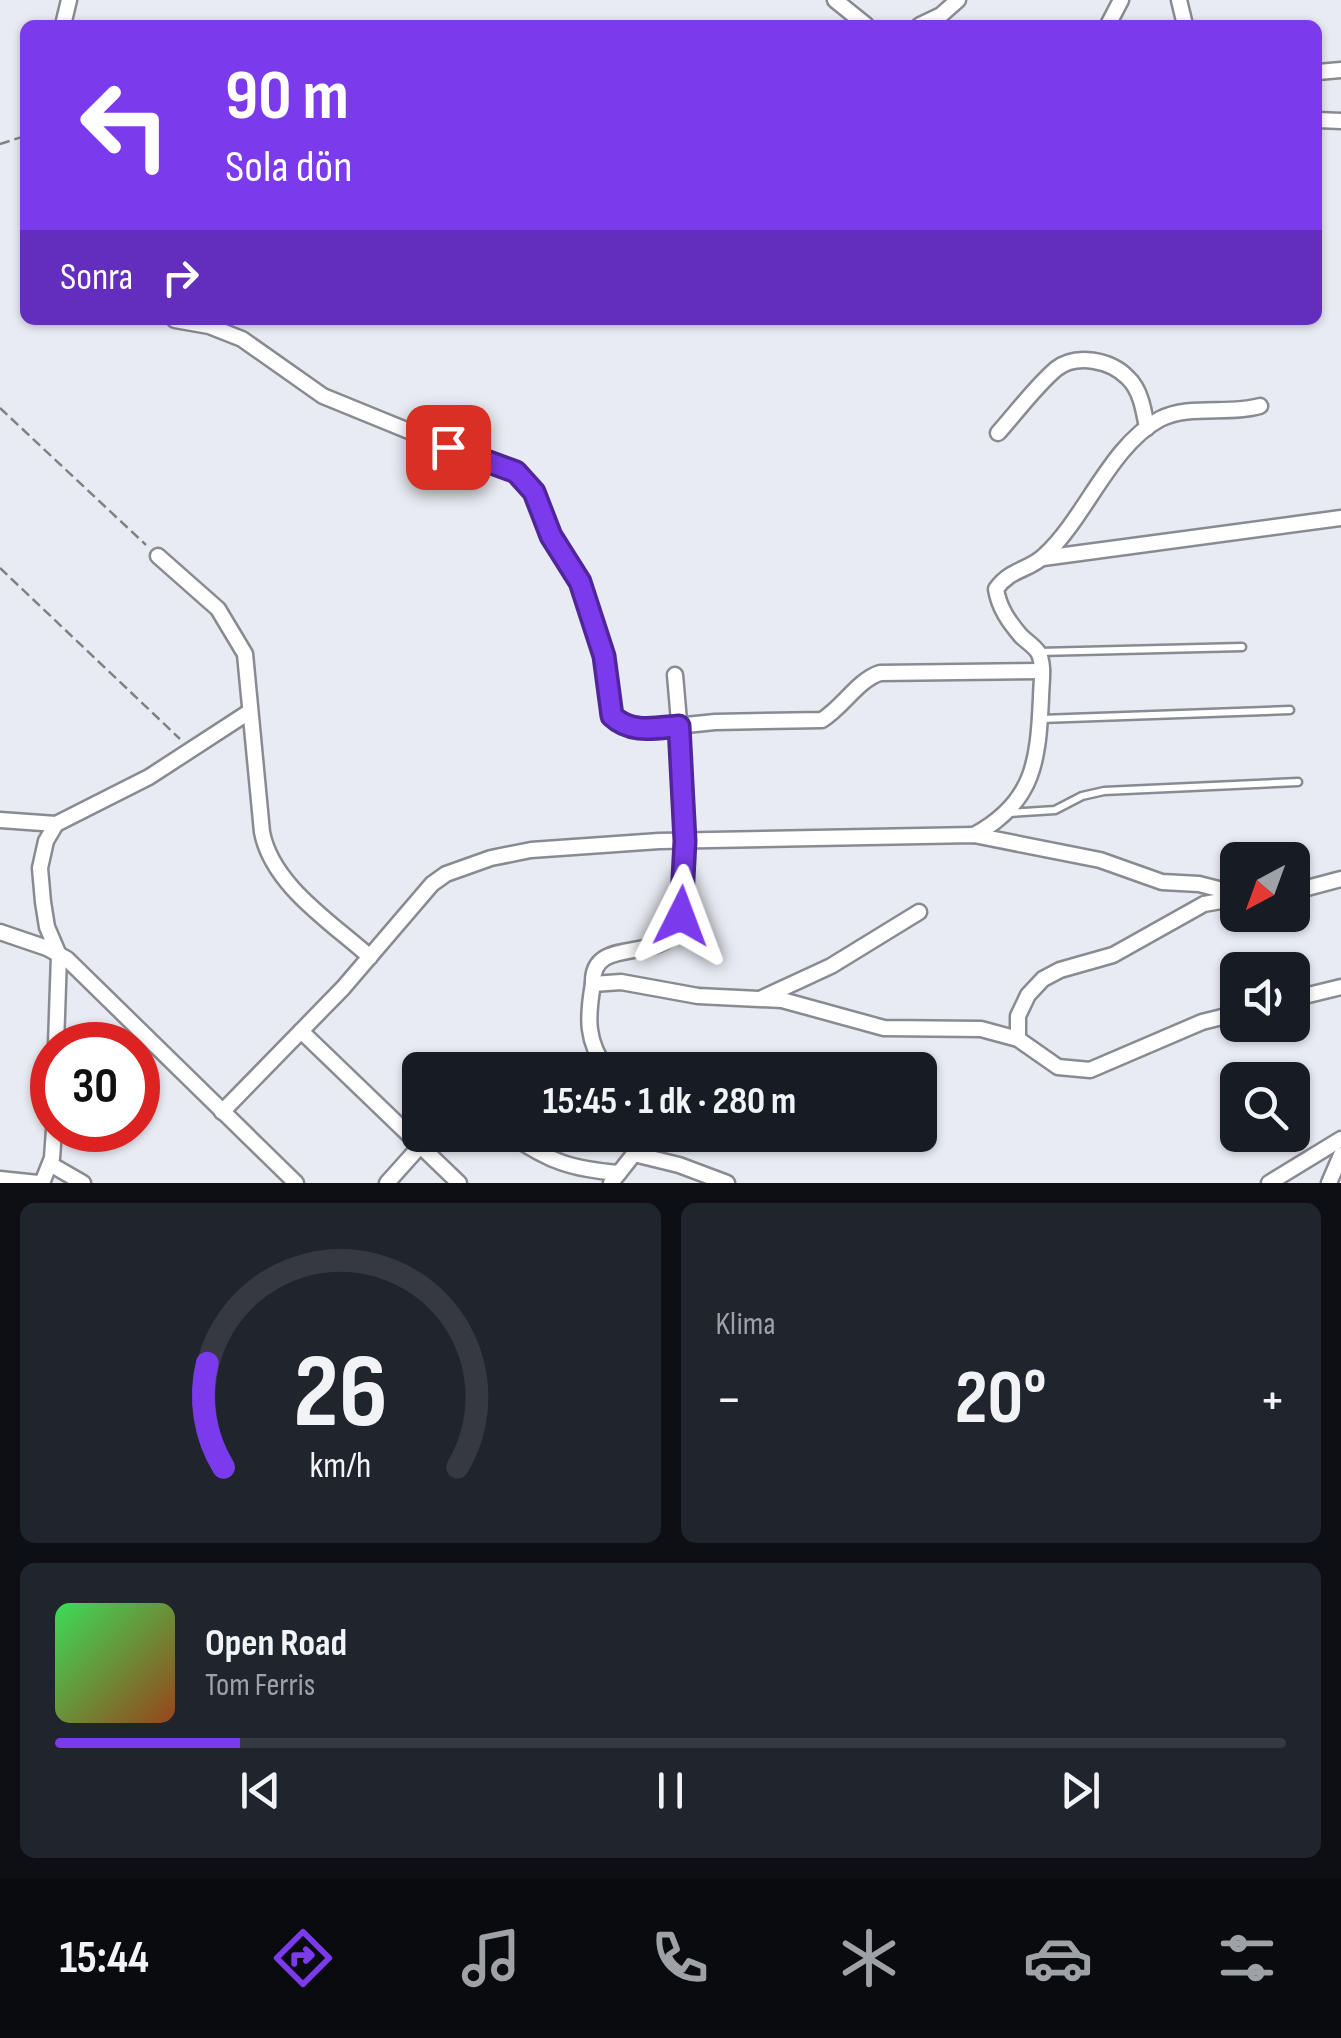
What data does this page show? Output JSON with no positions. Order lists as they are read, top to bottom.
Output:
{
  "north": "bottom left",
  "page": {
    "turn": ["90 m", "Sola dön"],
    "then": "Sonra",
    "limit": "30",
    "trip": "15:45 · 1 dk · 280 m",
    "tile": "Klima",
    "heat": ["−", "20°", "+"],
    "song": ["Open Road", "Tom Ferris"],
    "tabs": "15:44",
    "gauge": ["26", "km/h"]
  }
}
